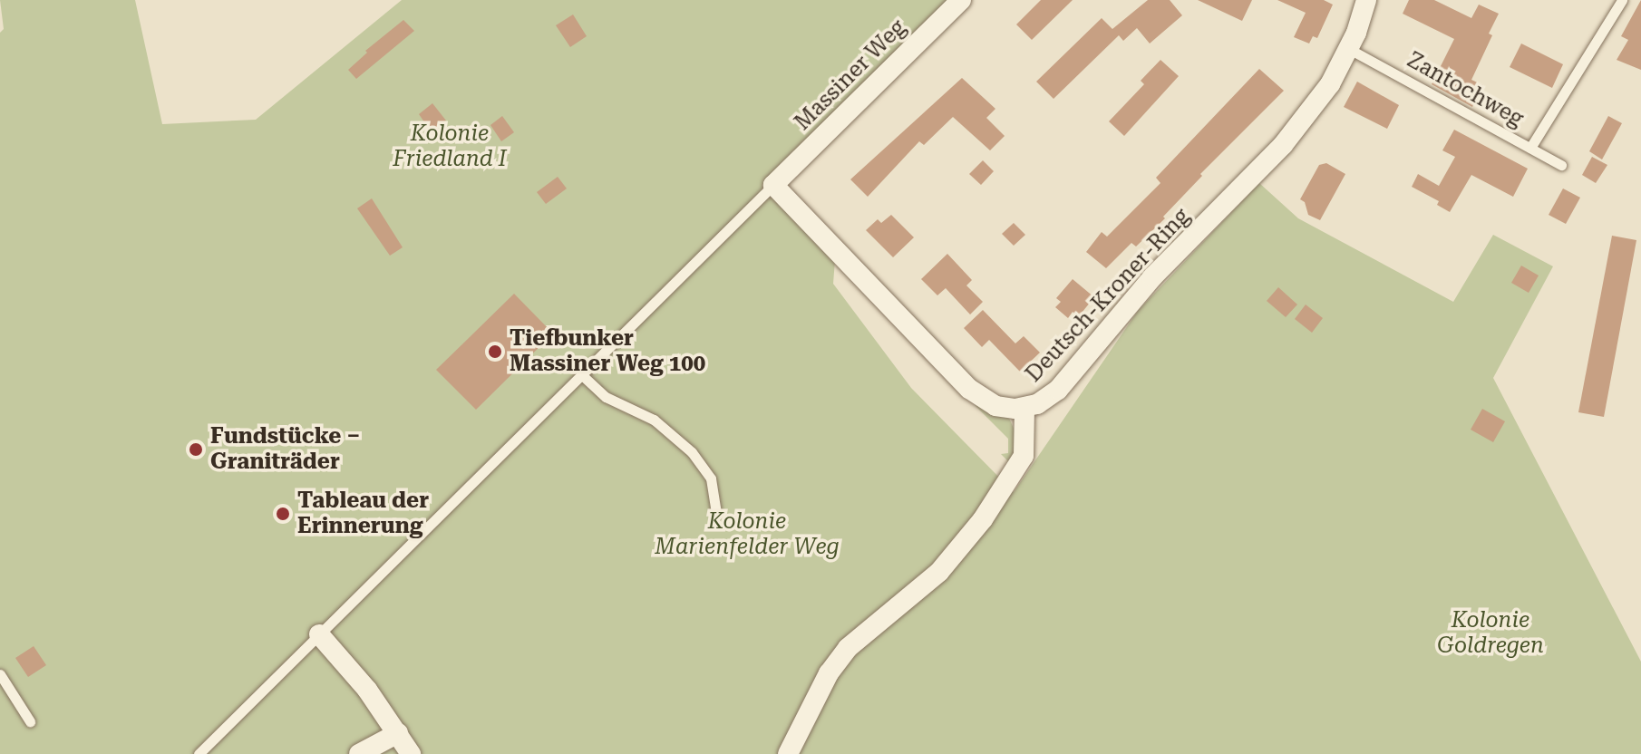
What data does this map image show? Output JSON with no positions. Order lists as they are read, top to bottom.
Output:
{
  "streets": {
    "street": ["Massiner Weg", "Deutsch-Kroner-Ring"],
    "lane": ["Zantochweg"]
  },
  "crossings": [
    ["Massiner Weg", "Deutsch-Kroner-Ring"],
    ["Zantochweg", "Deutsch-Kroner-Ring"]
  ],
  "parks": ["Kolonie Friedland I", "Kolonie Marienfelder Weg", "Kolonie Goldregen"],
  "places": ["Tiefbunker Massiner Weg 100", "Fundstücke – Graniträder", "Tableau der Erinnerung"]
}
